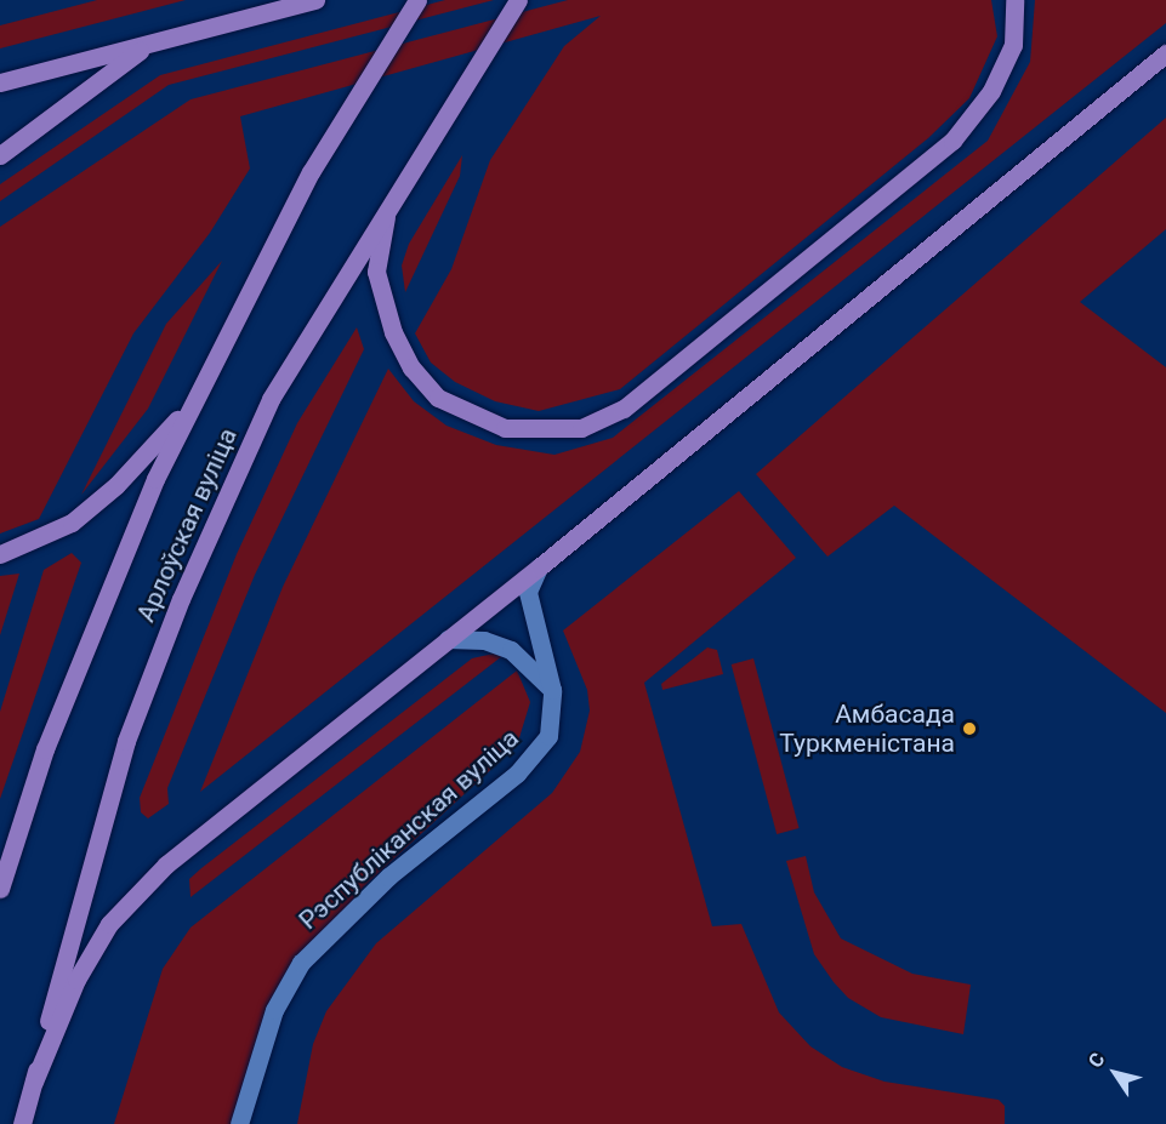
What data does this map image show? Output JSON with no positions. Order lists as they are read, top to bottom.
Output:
{
  "streets": {
    "main road": ["Арлоўская вуліца"],
    "street": ["Рэспубліканская вуліца"]
  },
  "places": ["Амбасада Туркменістана"],
  "north": "top left"
}
